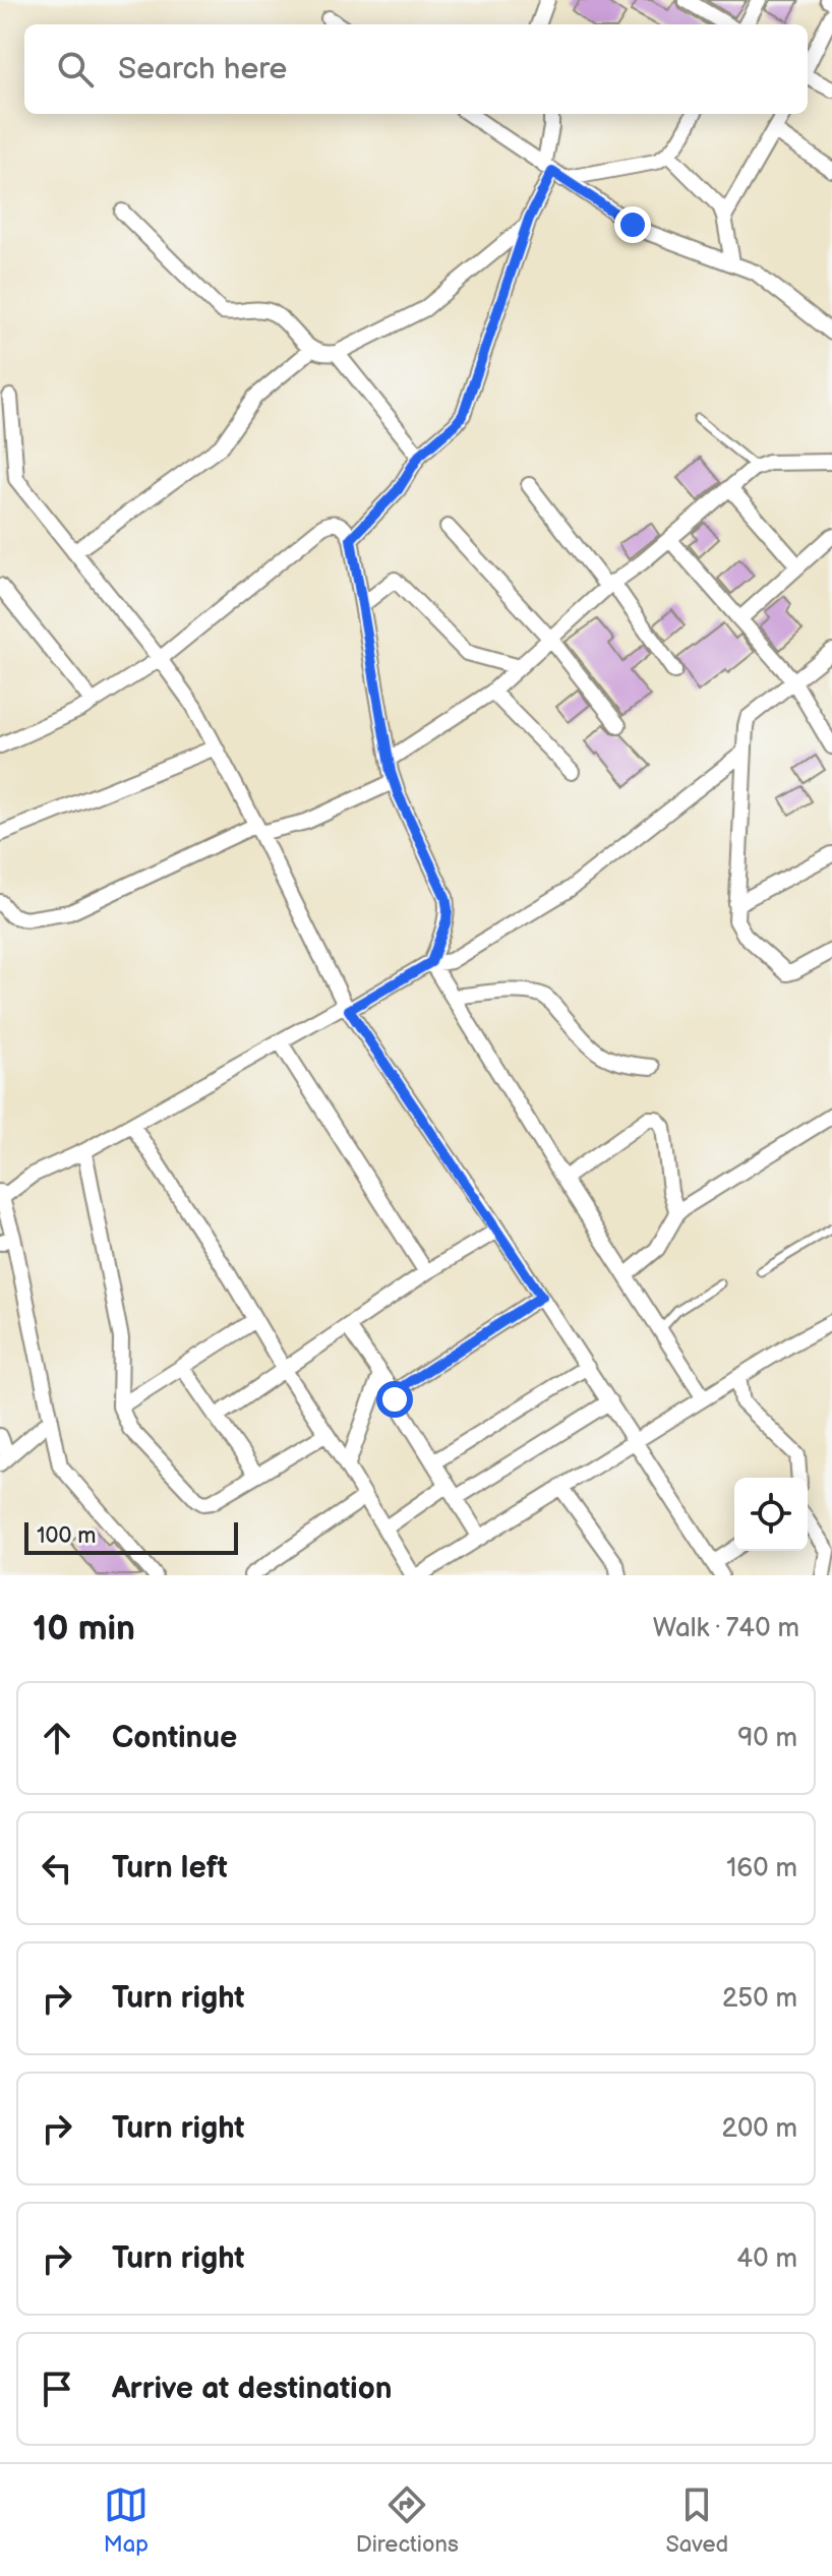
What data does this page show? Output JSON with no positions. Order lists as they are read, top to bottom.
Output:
{
  "scale_bar": "100 m",
  "page": {
    "search": "Search here",
    "scale": "100 m",
    "heading": ["10 min", "Walk · 740 m"],
    "list": [
      ["Continue", "90 m"],
      ["Turn left", "160 m"],
      ["Turn right", "250 m"],
      ["Turn right", "200 m"],
      ["Turn right", "40 m"],
      "Arrive at destination"
    ],
    "nav": ["Map", "Directions", "Saved"]
  }
}
